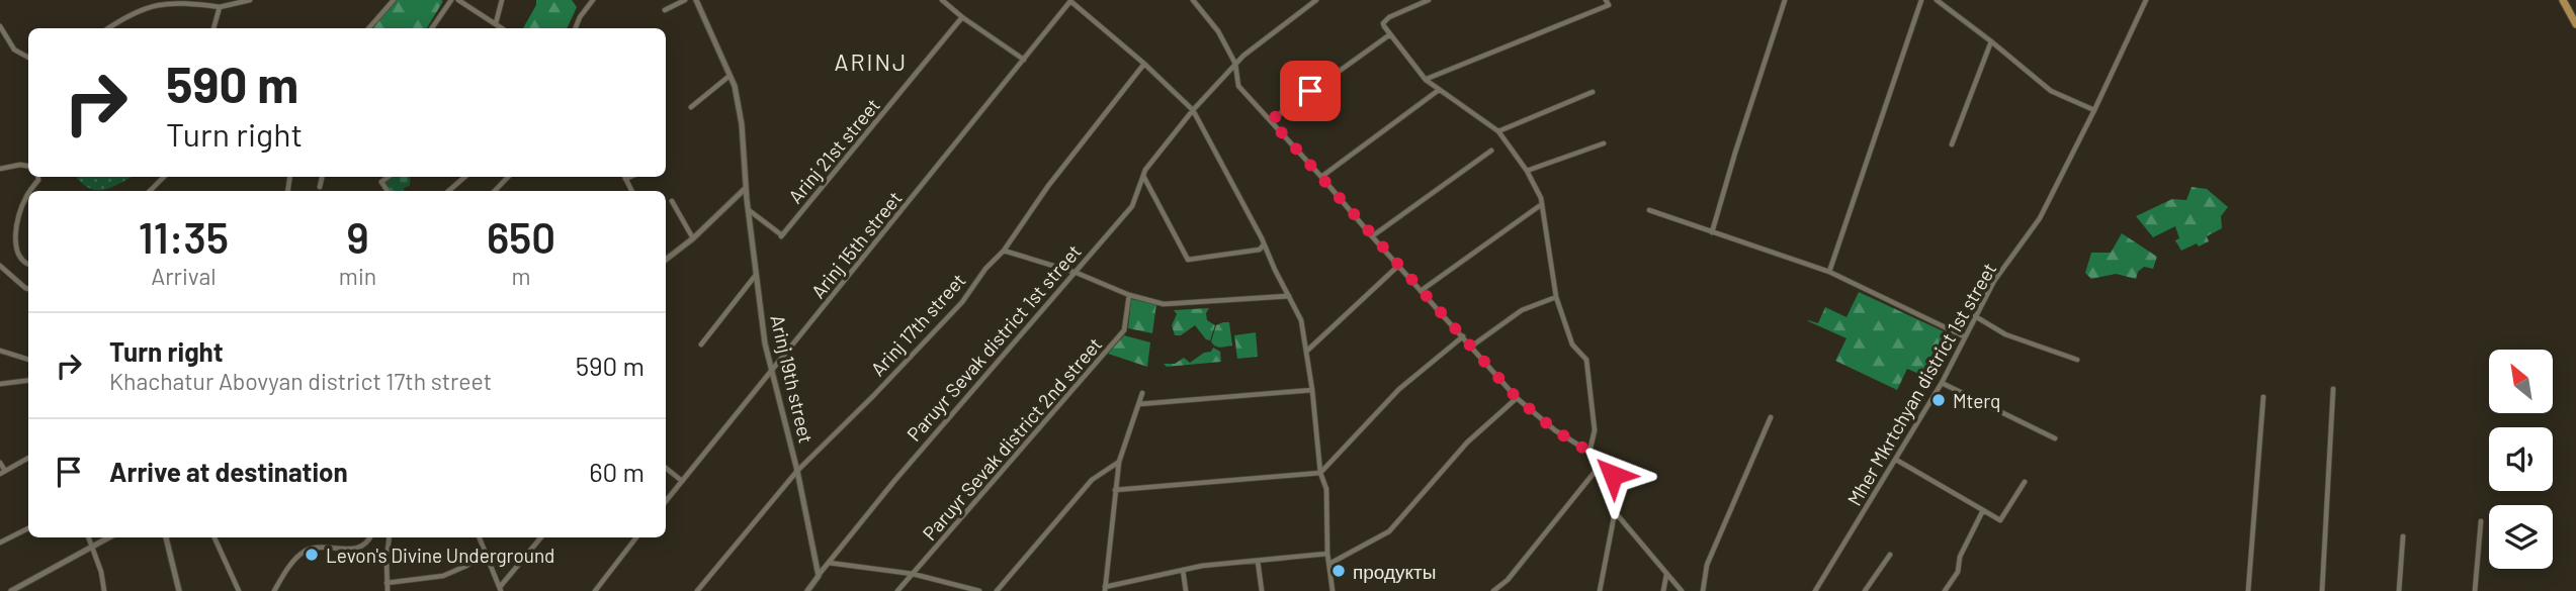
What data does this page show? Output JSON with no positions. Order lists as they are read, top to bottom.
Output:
{
  "streets": {
    "street": [
      "Arinj 21st street",
      "Arinj 15th street",
      "Arinj 17th street",
      "Paruyr Sevak district 1st street",
      "Arinj 19th street",
      "Mher Mkrtchyan district 1st street",
      "Paruyr Sevak district 2nd street"
    ]
  },
  "crossings": [
    ["Arinj 21st street", "Arinj 19th street"],
    ["Arinj 15th street", "Arinj 19th street"],
    ["Arinj 17th street", "Arinj 19th street"],
    ["Paruyr Sevak district 1st street", "Arinj 19th street"]
  ],
  "districts": ["ARINJ"],
  "places": ["Mterq", "Levon's Divine Underground", "продукты"],
  "north": "top left",
  "page": {
    "turn": ["590 m", "Turn right"],
    "eta": [
      "11:35",
      "Arrival",
      "9",
      "min",
      "650",
      "m"
    ],
    "list": [
      {
        "name": "Turn right",
        "note": "Khachatur Abovyan district 17th street",
        "value": "590 m"
      },
      {
        "name": "Arrive at destination",
        "value": "60 m"
      }
    ]
  }
}
